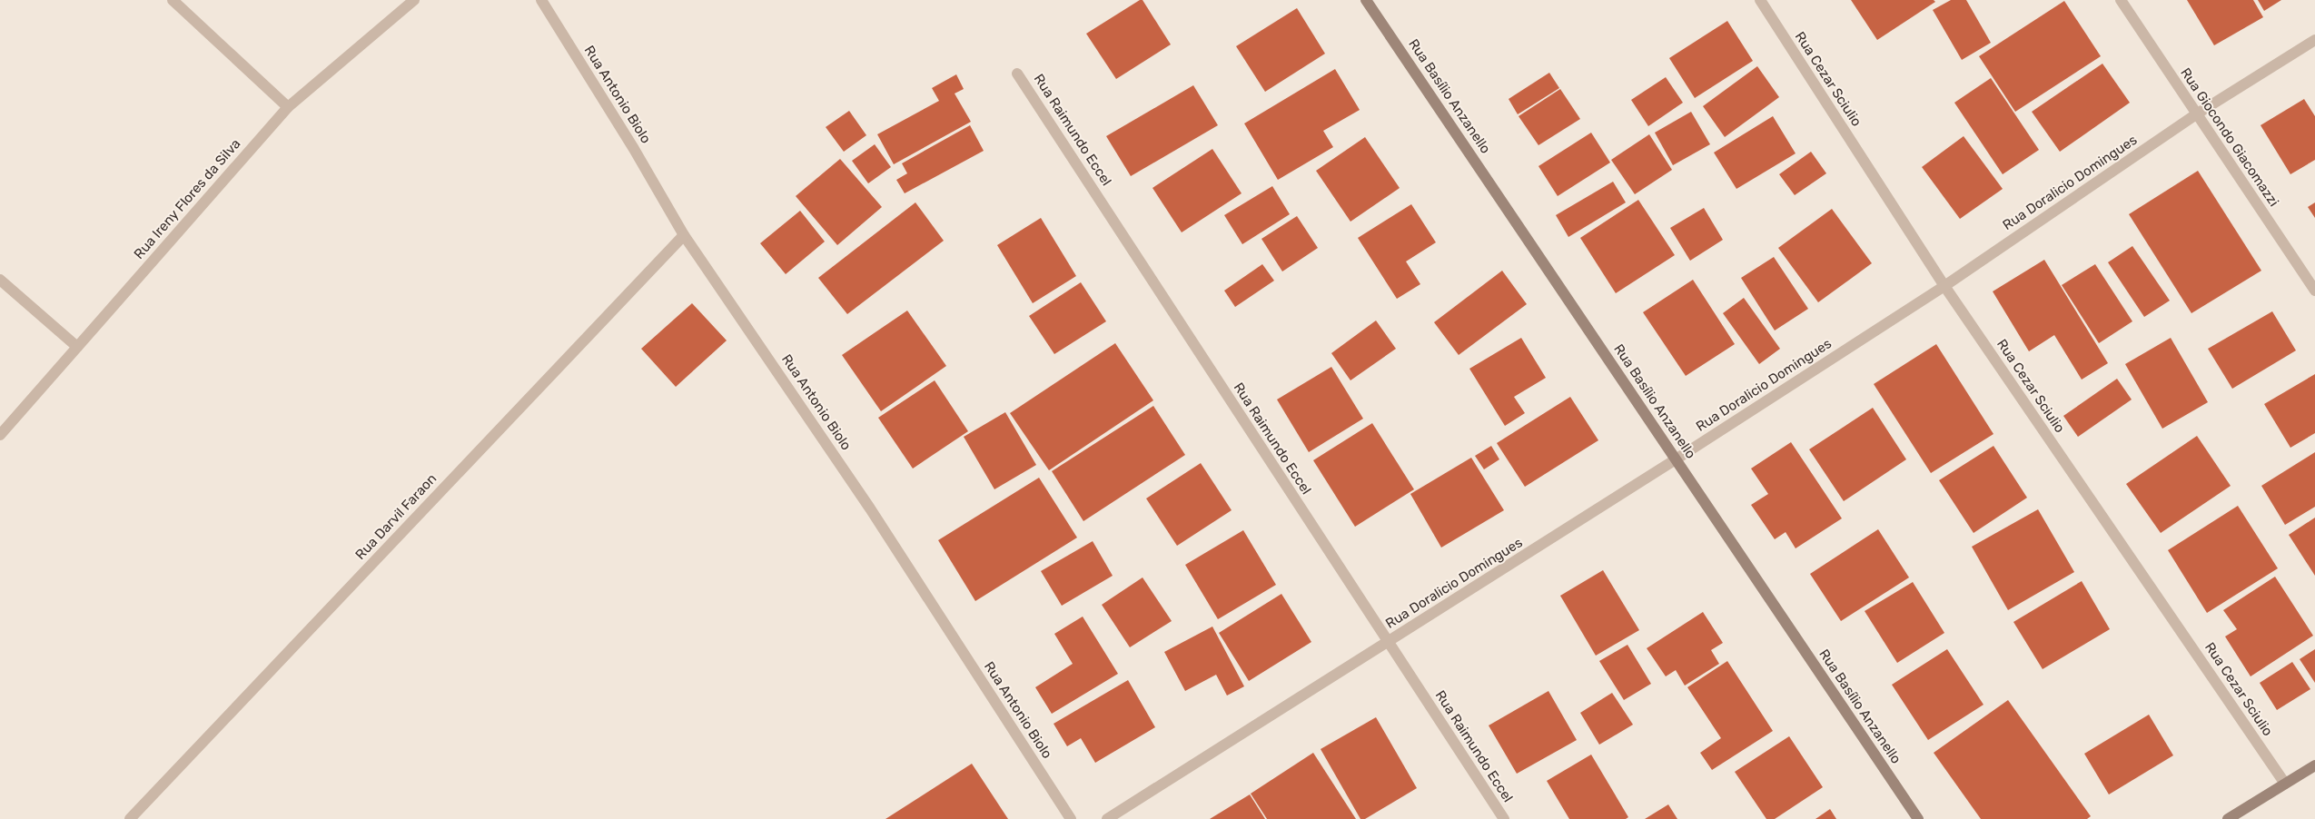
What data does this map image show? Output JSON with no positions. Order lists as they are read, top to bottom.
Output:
{
  "streets": {
    "street": [
      "Rua Cezar Sciulio",
      "Rua Antonio Biolo",
      "Rua Basílio Anzanello",
      "Rua Raimundo Eccel",
      "Rua Giocondo Giacomazzi",
      "Rua Doralicio Domingues",
      "Rua Ireny Flores da Silva",
      "Rua Darvil Faraon"
    ]
  },
  "crossings": [
    ["Rua Cezar Sciulio", "Rua Doralicio Domingues"],
    ["Rua Antonio Biolo", "Rua Darvil Faraon"],
    ["Rua Basílio Anzanello", "Rua Doralicio Domingues"],
    ["Rua Raimundo Eccel", "Rua Doralicio Domingues"],
    ["Rua Giocondo Giacomazzi", "Rua Doralicio Domingues"]
  ]
}
